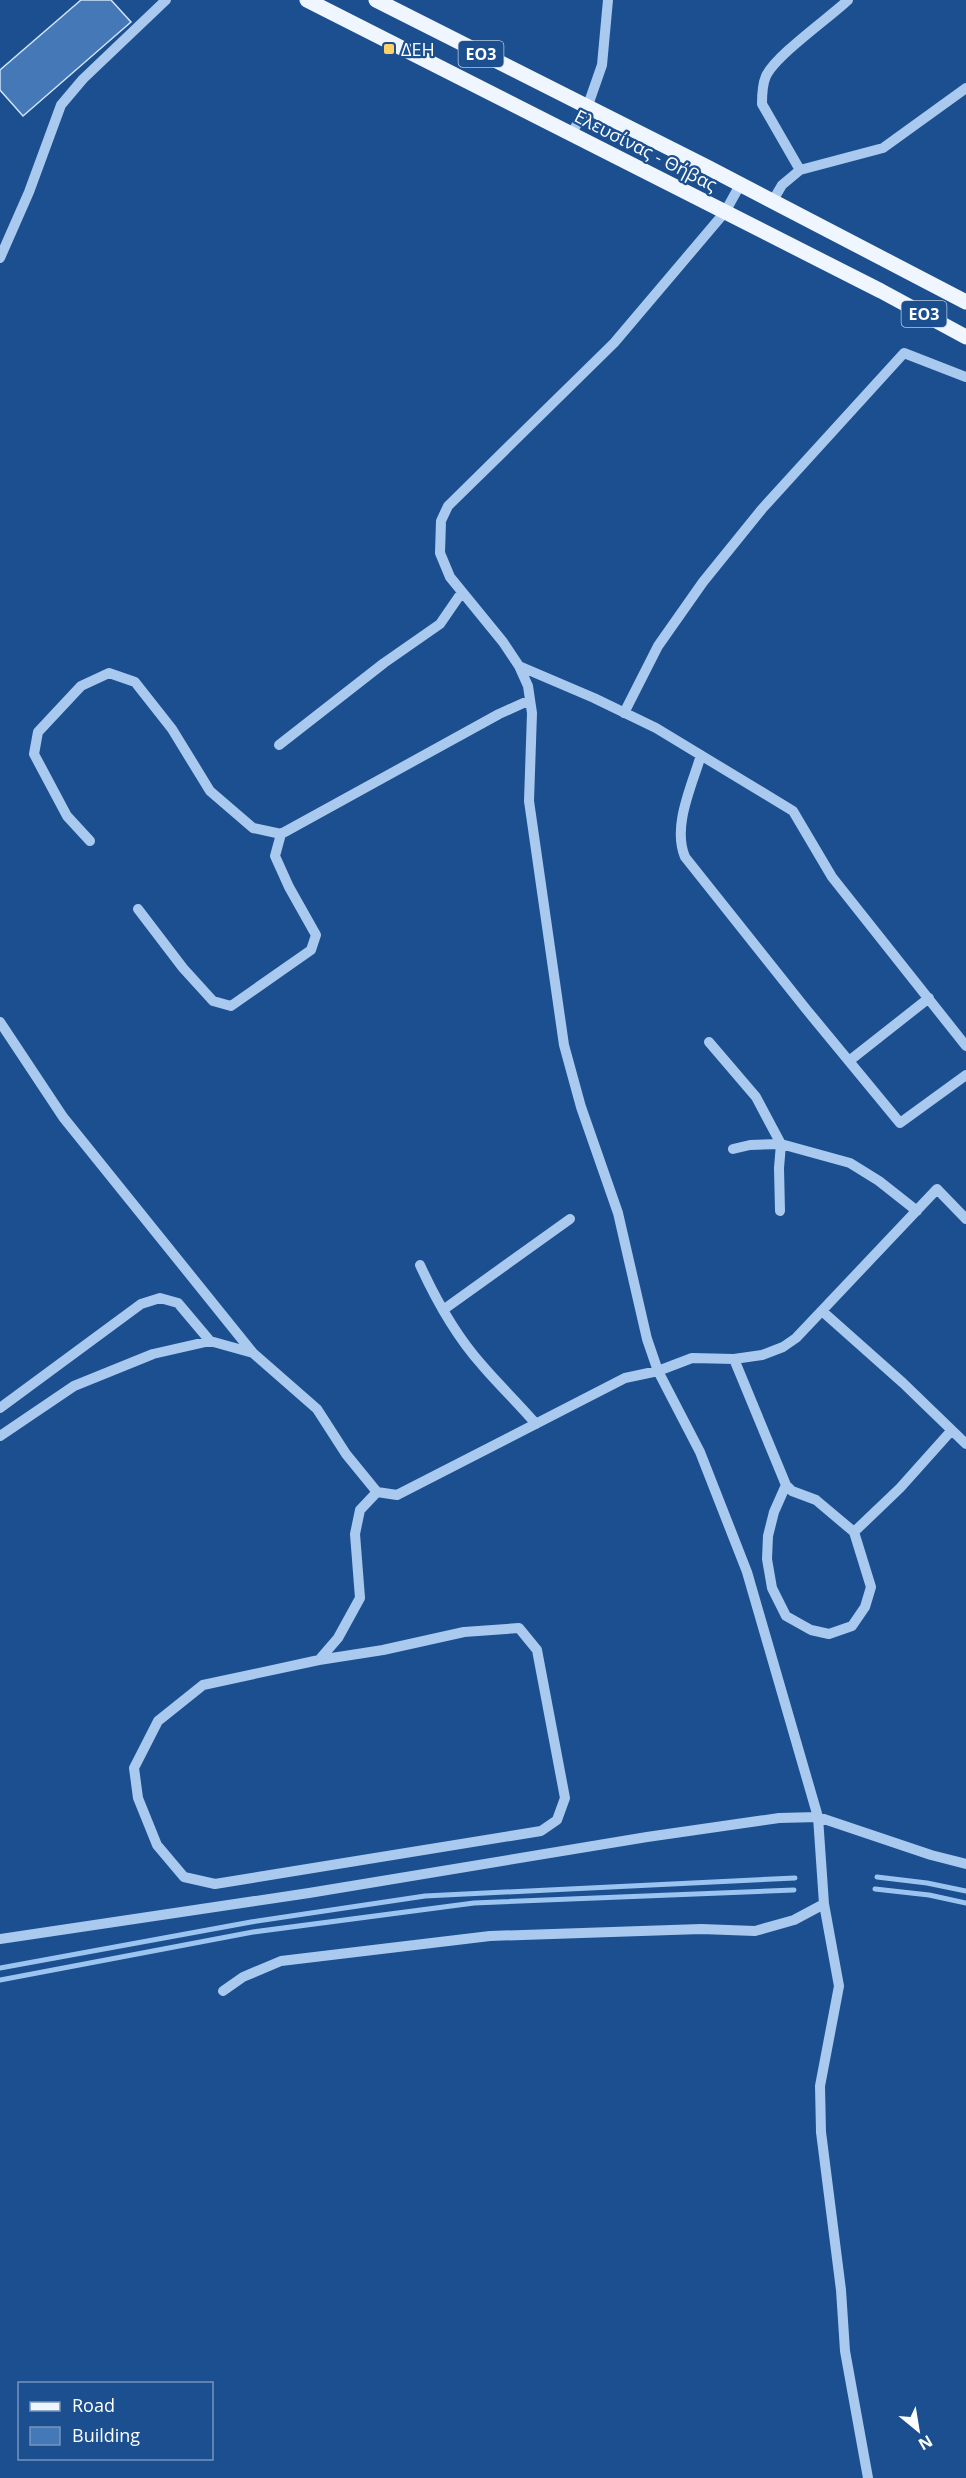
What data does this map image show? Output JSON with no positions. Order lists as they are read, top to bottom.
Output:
{
  "streets": {
    "main road": ["ΕΟ3", "Ελευσίνας - Θήβας"]
  },
  "places": {
    "transit": ["ΔΕΗ"]
  },
  "legend": ["Road", "Building"],
  "north": "bottom right"
}
